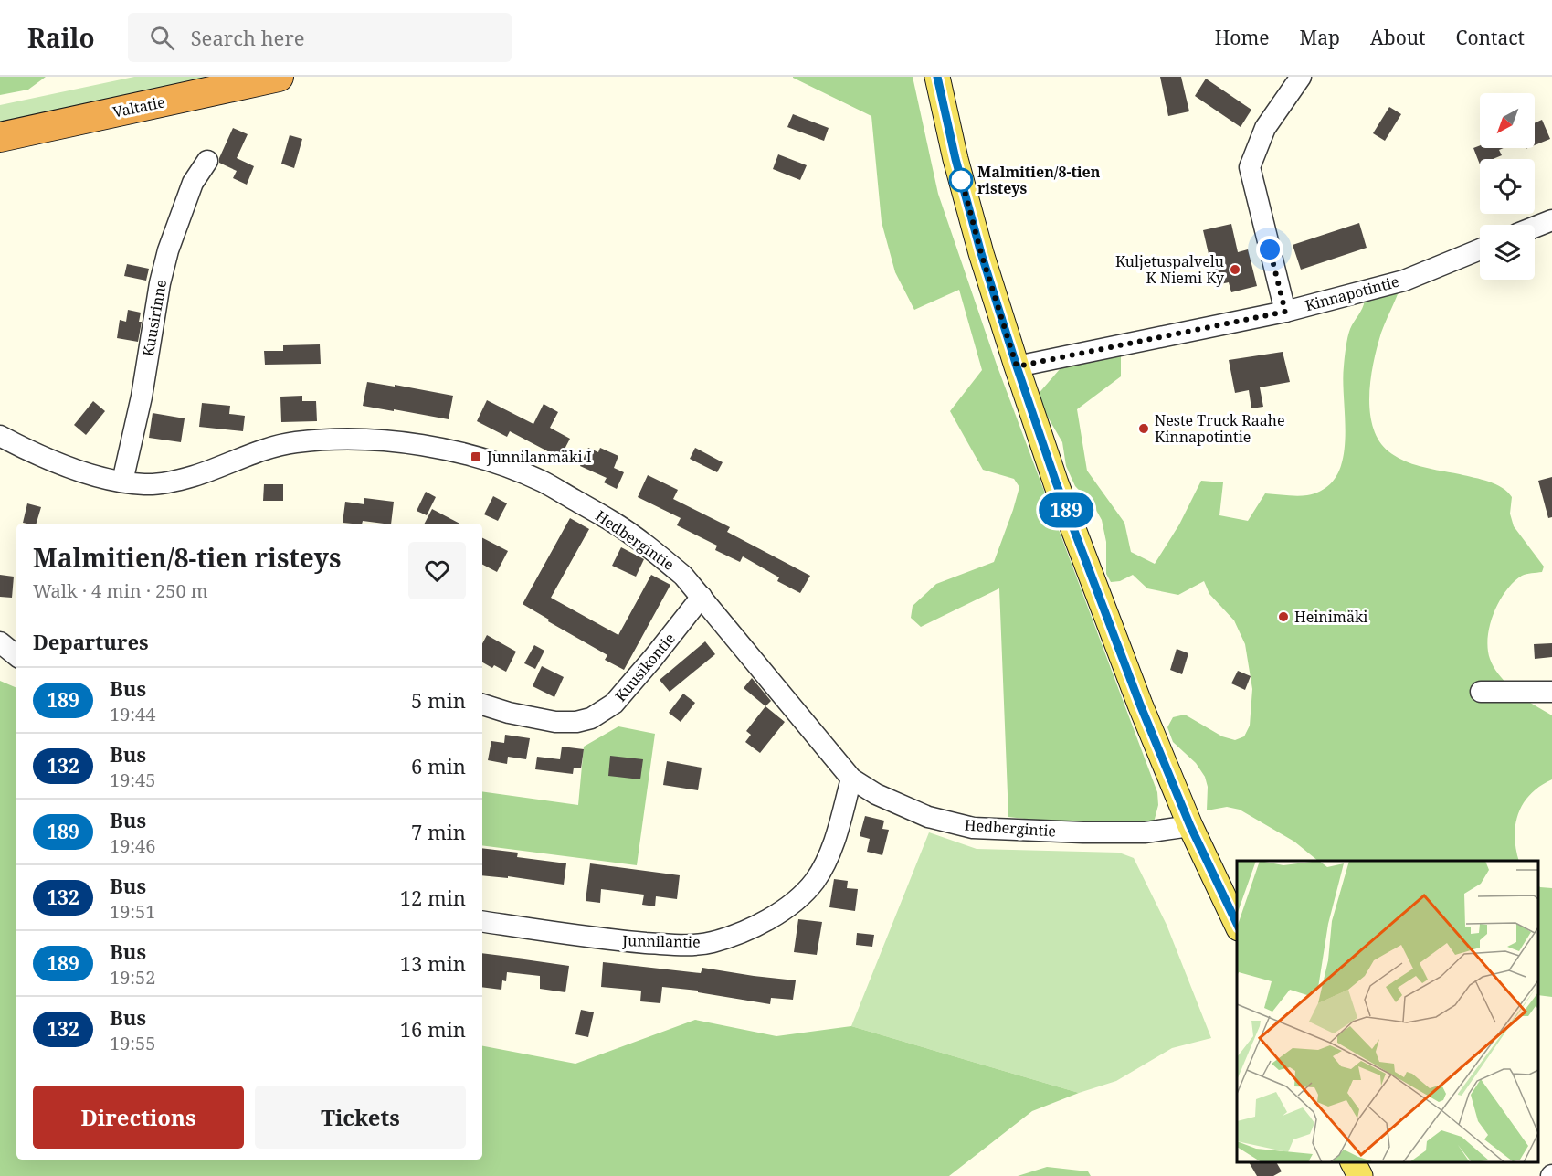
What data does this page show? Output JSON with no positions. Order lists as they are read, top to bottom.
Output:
{
  "streets": {
    "highway": ["Valtatie"],
    "street": [
      "Kinnapotintie",
      "Kuusirinne",
      "Hedbergintie",
      "Kuusikontie",
      "Junnilantie"
    ]
  },
  "crossings": [
    ["Kuusirinne", "Hedbergintie"],
    ["Hedbergintie", "Kuusikontie"],
    ["Hedbergintie", "Junnilantie"]
  ],
  "places": {
    "other": [
      "Malmitien/8-tien risteys",
      "Kuljetuspalvelu K Niemi Ky",
      "Neste Truck Raahe Kinnapotintie",
      "Heinimäki"
    ],
    "transit": ["Junnilanmäki I"]
  },
  "lines": ["bus line 189"],
  "north": "bottom left",
  "page": {
    "header": "Railo",
    "search": "Search here",
    "nav": [
      "Home",
      "Map",
      "About",
      "Contact"
    ],
    "on_map": "189",
    "heading": [
      ["Malmitien/8-tien risteys", "Walk · 4 min · 250 m"],
      "Departures"
    ],
    "list": [
      {
        "mark": "189",
        "name": "Bus",
        "note": "19:44",
        "value": "5 min"
      },
      {
        "mark": "132",
        "name": "Bus",
        "note": "19:45",
        "value": "6 min"
      },
      {
        "mark": "189",
        "name": "Bus",
        "note": "19:46",
        "value": "7 min"
      },
      {
        "mark": "132",
        "name": "Bus",
        "note": "19:51",
        "value": "12 min"
      },
      {
        "mark": "189",
        "name": "Bus",
        "note": "19:52",
        "value": "13 min"
      },
      {
        "mark": "132",
        "name": "Bus",
        "note": "19:55",
        "value": "16 min"
      }
    ],
    "buttons": ["Directions", "Tickets"]
  }
}
